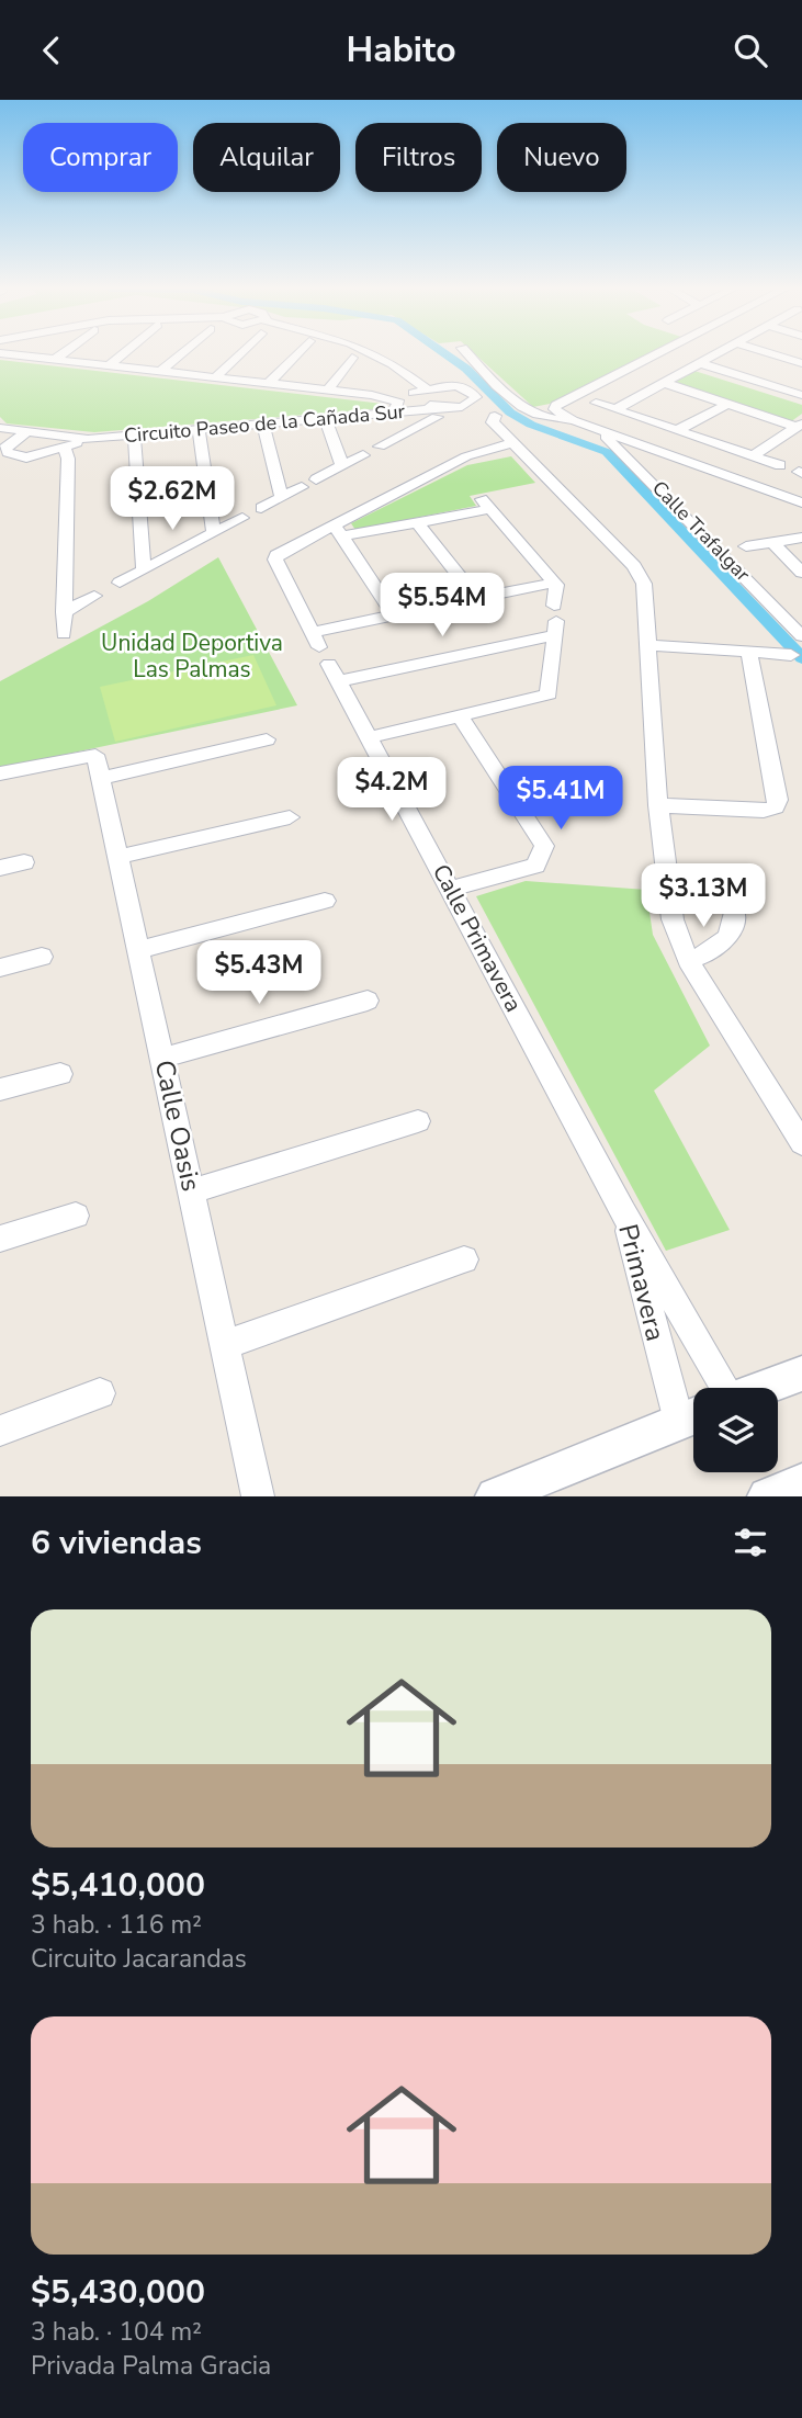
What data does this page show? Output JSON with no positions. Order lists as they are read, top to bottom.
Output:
{
  "streets": {
    "street": [
      "Circuito Paseo de la Cañada Sur",
      "Calle Trafalgar",
      "Calle Primavera",
      "Calle Oasis",
      "Primavera"
    ]
  },
  "crossings": [
    ["Calle Primavera", "Primavera"]
  ],
  "parks": ["Unidad Deportiva Las Palmas"],
  "page": {
    "header": "Habito",
    "chip": [
      "Comprar",
      "Alquilar",
      "Filtros",
      "Nuevo"
    ],
    "price": [
      "$2.62M",
      "$5.54M",
      "$4.2M",
      "$5.41M",
      "$3.13M",
      "$5.43M"
    ],
    "heading": "6 viviendas",
    "list": [
      {
        "name": "$5,410,000",
        "note": "3 hab. · 116 m² · Circuito Jacarandas"
      },
      {
        "name": "$5,430,000",
        "note": "3 hab. · 104 m² · Privada Palma Gracia"
      }
    ]
  }
}
